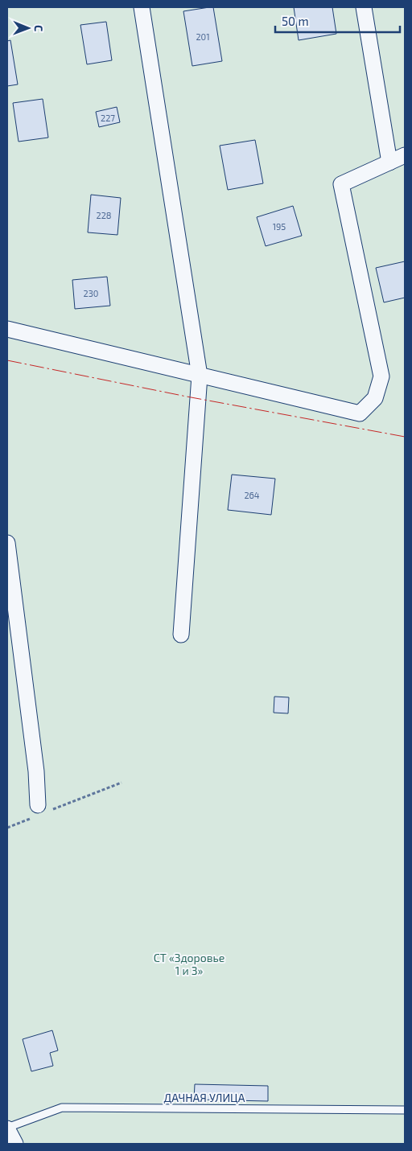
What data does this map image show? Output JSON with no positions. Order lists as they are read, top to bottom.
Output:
{
  "streets": {
    "lane": ["ДАЧНАЯ УЛИЦА"]
  },
  "parks": ["СТ «Здоровье 1 и 3»"],
  "house_numbers": [
    "201",
    "227",
    "228",
    "195",
    "230",
    "264"
  ],
  "scale_bar": "50 m",
  "north": "right"
}
